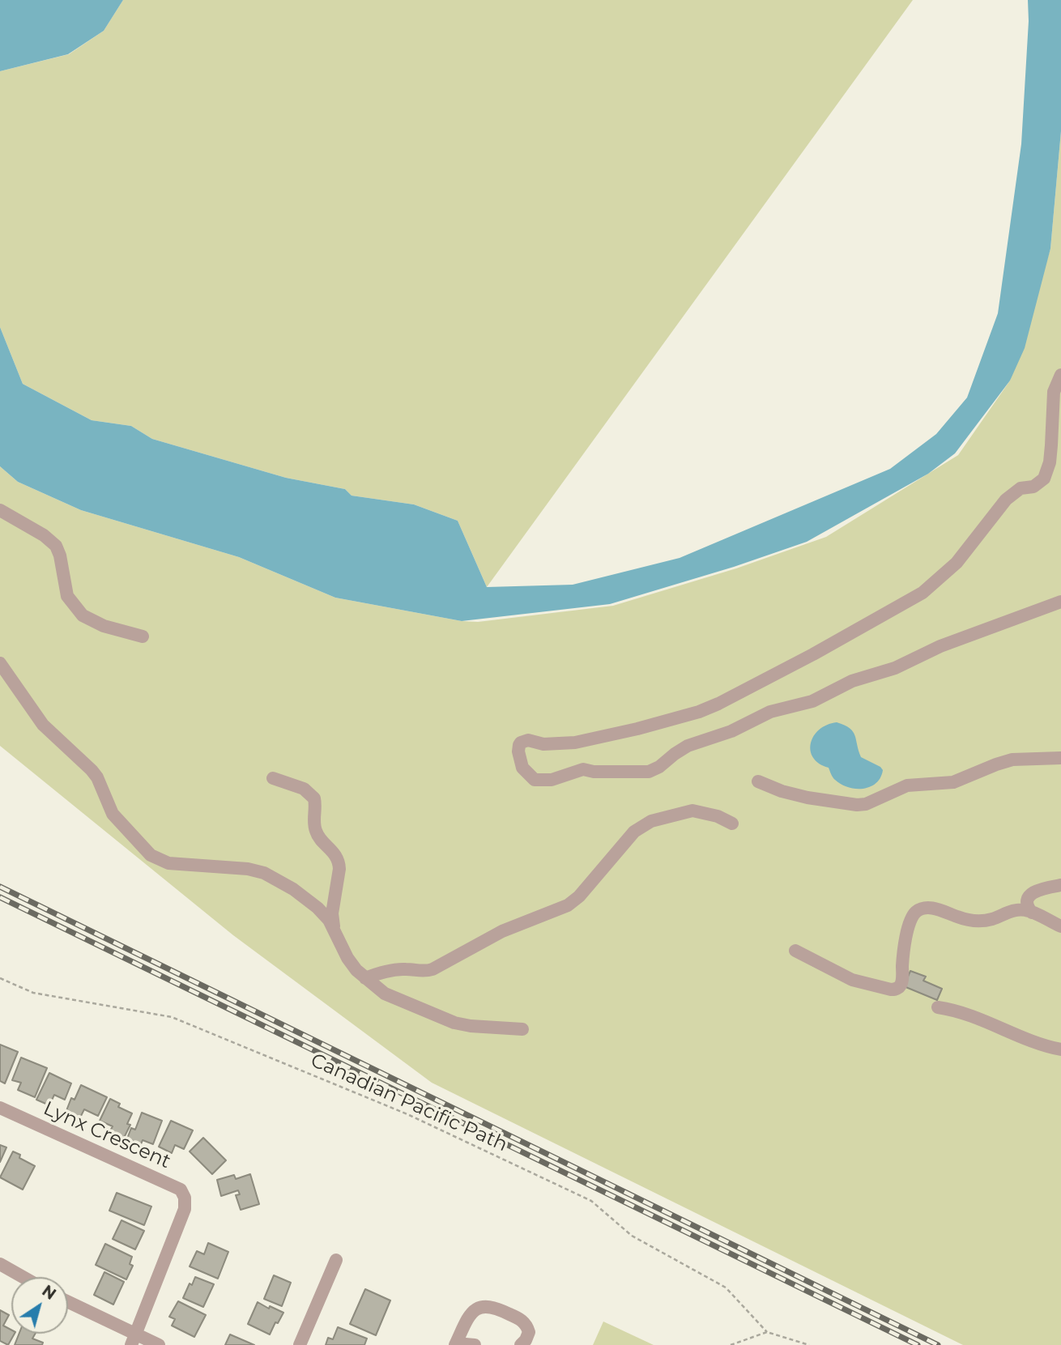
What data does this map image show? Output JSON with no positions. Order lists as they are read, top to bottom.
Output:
{
  "streets": {
    "street": ["Lynx Crescent"],
    "path": ["Canadian Pacific Path"]
  },
  "north": "top right"
}
